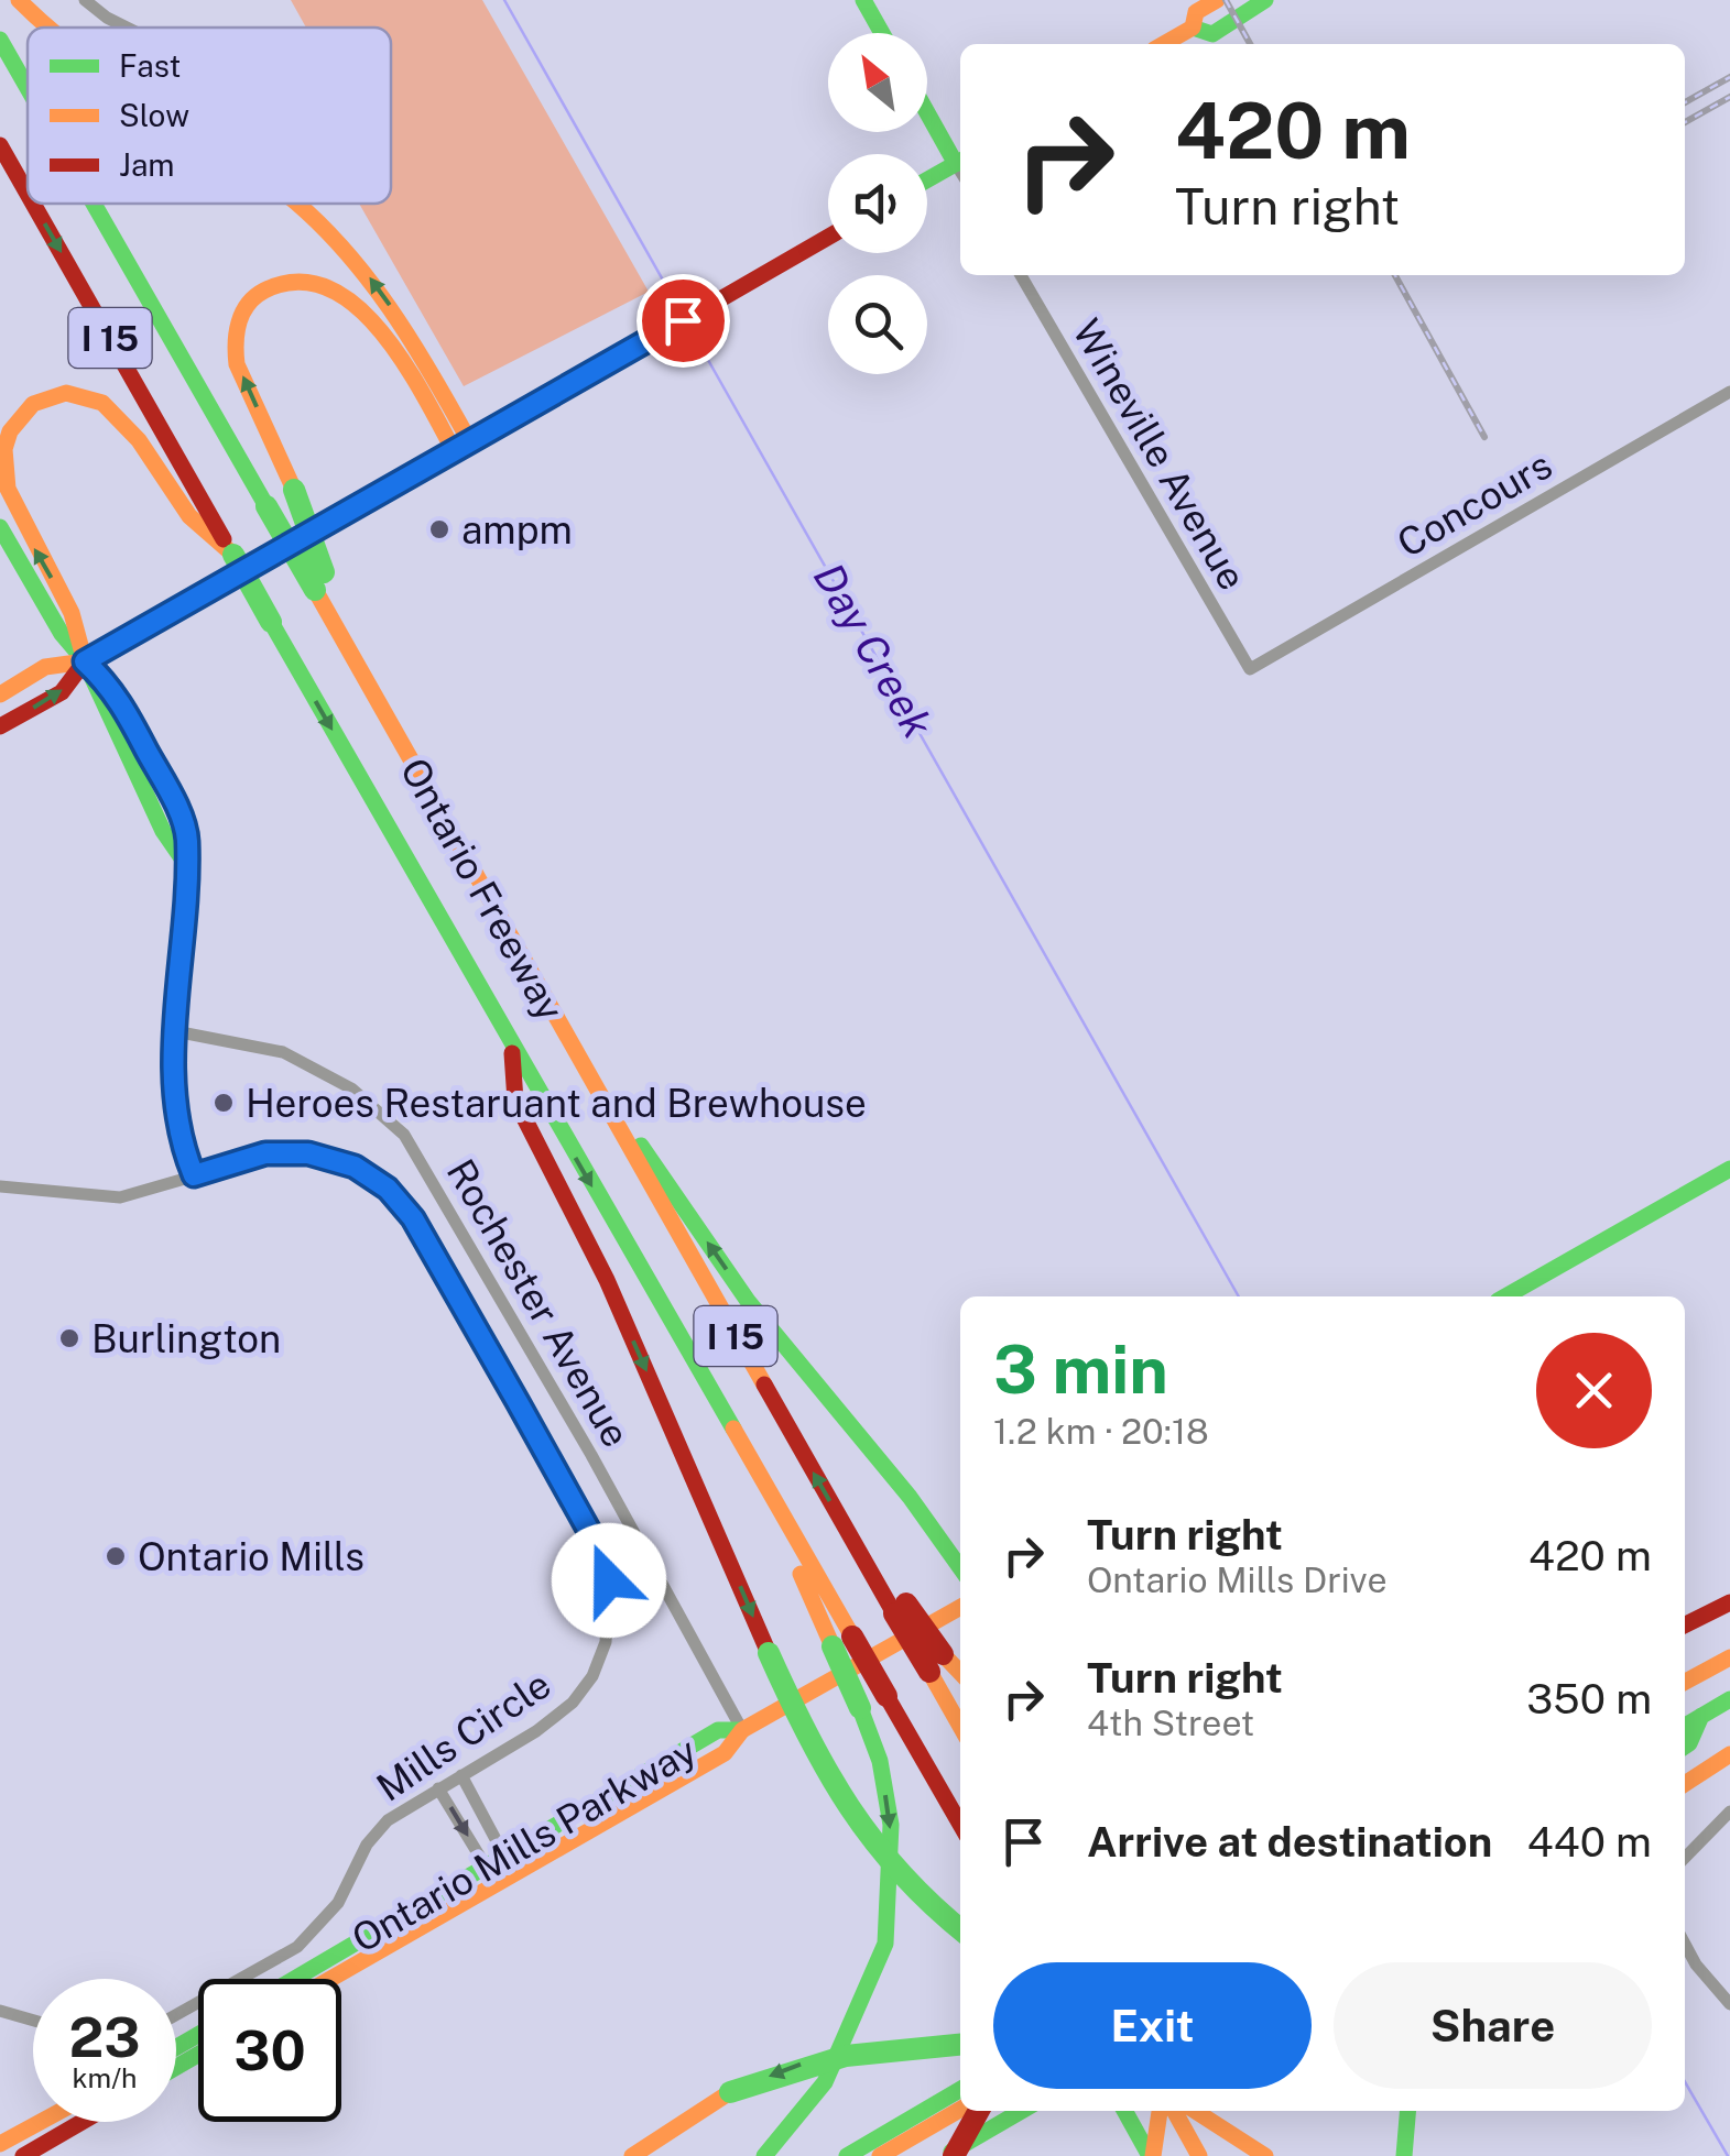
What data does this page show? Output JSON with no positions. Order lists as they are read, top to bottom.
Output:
{
  "streets": {
    "main road": ["I 15", "Ontario Freeway", "Ontario Mills Parkway"],
    "street": [
      "Wineville Avenue",
      "Concours",
      "Rochester Avenue",
      "Mills Circle"
    ]
  },
  "crossings": [
    ["Wineville Avenue", "Concours"],
    ["Rochester Avenue", "Ontario Mills Parkway"]
  ],
  "water": ["Day Creek"],
  "places": [
    "ampm",
    "Heroes Restaruant and Brewhouse",
    "Burlington",
    "Ontario Mills"
  ],
  "legend": ["Fast", "Slow", "Jam"],
  "north": "top left",
  "page": {
    "turn": ["420 m", "Turn right"],
    "heading": ["3 min", "1.2 km · 20:18"],
    "list": [
      {
        "name": "Turn right",
        "note": "Ontario Mills Drive",
        "value": "420 m"
      },
      {
        "name": "Turn right",
        "note": "4th Street",
        "value": "350 m"
      },
      {
        "name": "Arrive at destination",
        "value": "440 m"
      }
    ],
    "buttons": ["Exit", "Share"],
    "speed": "23 km/h",
    "limit": "30"
  }
}
